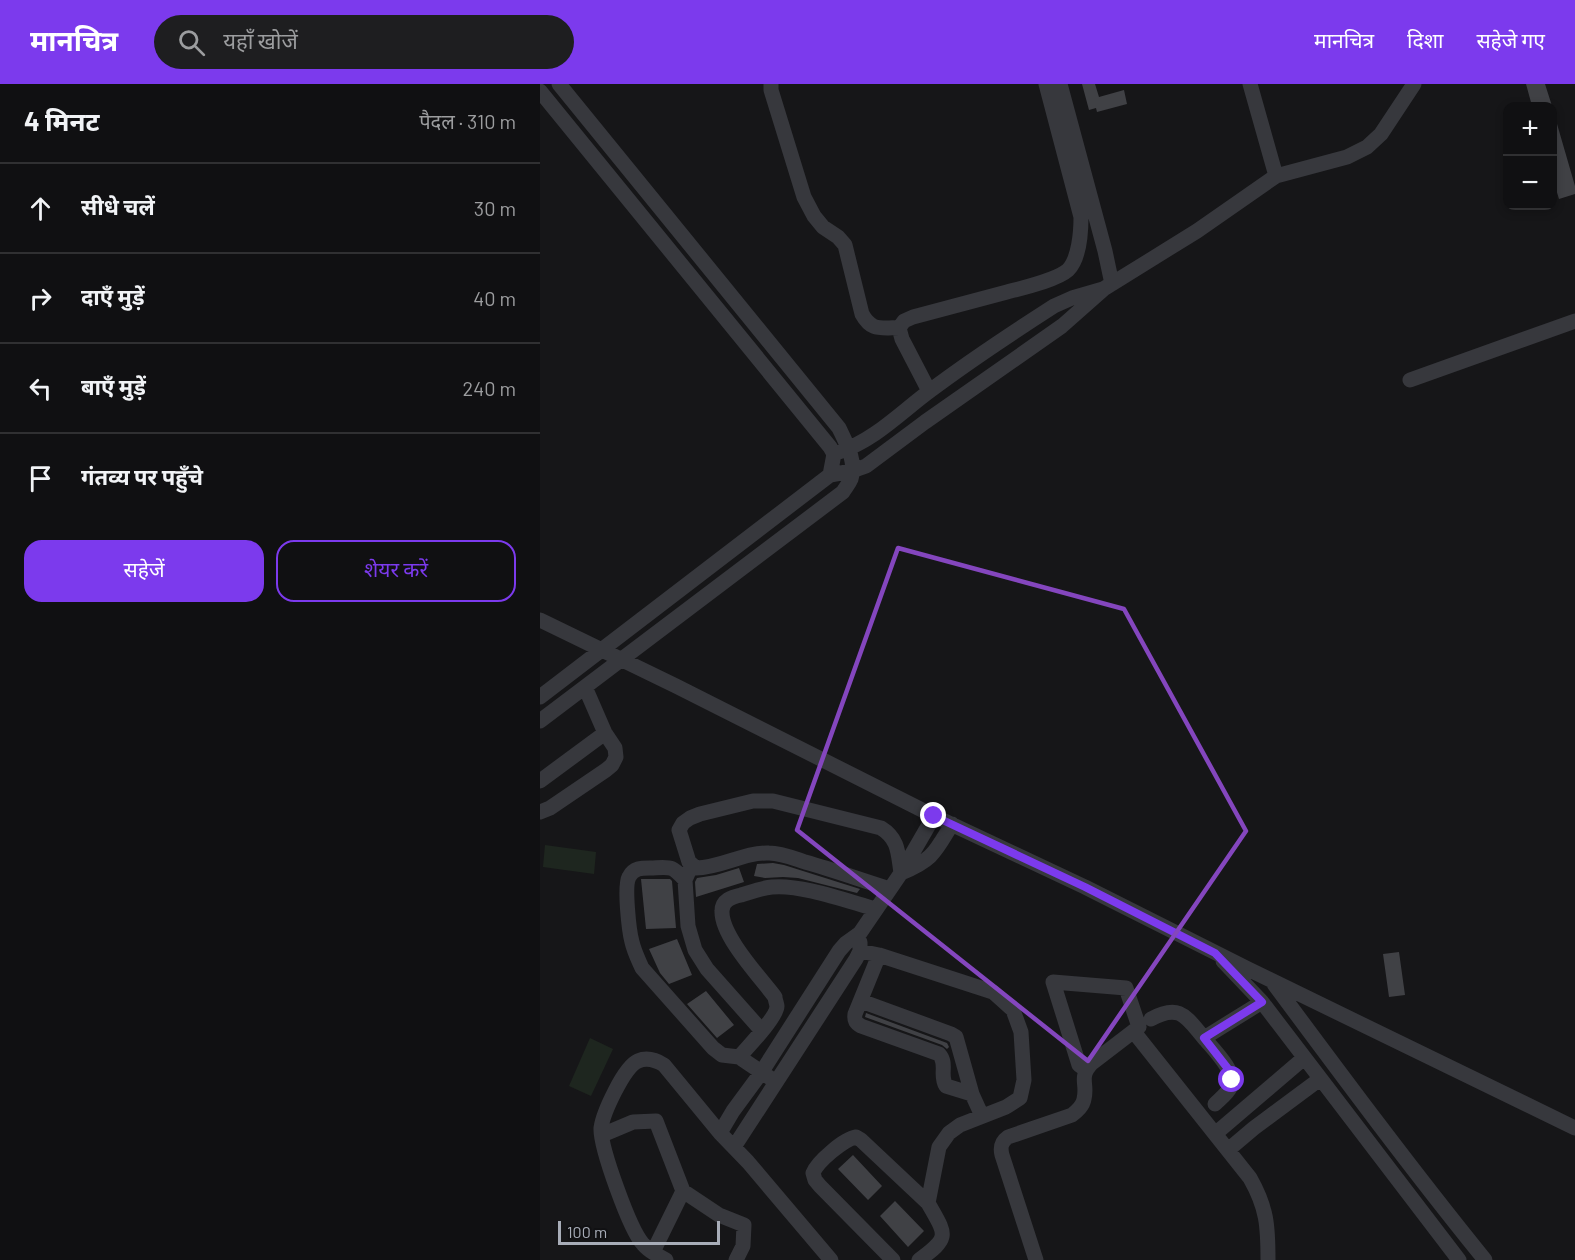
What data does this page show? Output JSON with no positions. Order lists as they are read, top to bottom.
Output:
{
  "scale_bar": "100 m",
  "page": {
    "header": "मानचित्र",
    "search": "यहाँ खोजें",
    "nav": ["मानचित्र", "दिशा", "सहेजे गए"],
    "heading": ["4 मिनट", "पैदल · 310 m"],
    "map_buttons": ["+", "−"],
    "list": [
      ["सीधे चलें", "30 m"],
      ["दाएँ मुड़ें", "40 m"],
      ["बाएँ मुड़ें", "240 m"],
      "गंतव्य पर पहुँचे"
    ],
    "buttons": ["सहेजें", "शेयर करें"],
    "scale": "100 m"
  }
}
